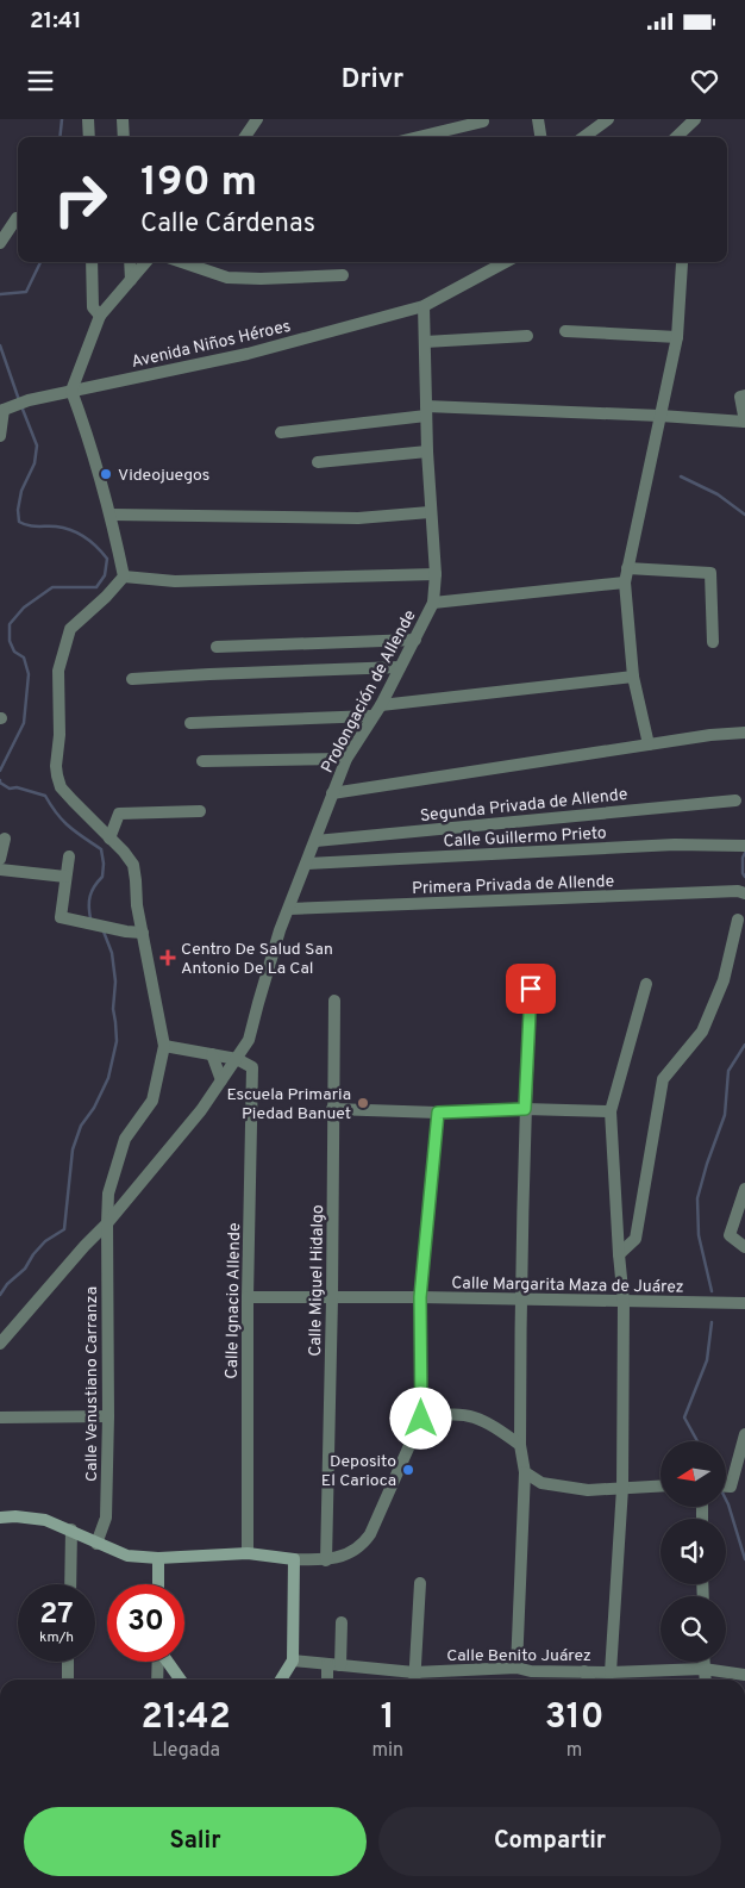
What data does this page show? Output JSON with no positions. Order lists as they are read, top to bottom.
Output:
{
  "streets": {
    "street": [
      "Avenida Niños Héroes",
      "Prolongación de Allende",
      "Segunda Privada de Allende",
      "Calle Guillermo Prieto",
      "Primera Privada de Allende",
      "Calle Miguel Hidalgo",
      "Calle Margarita Maza de Juárez",
      "Calle Ignacio Allende",
      "Calle Venustiano Carranza",
      "Calle Benito Juárez"
    ]
  },
  "crossings": [
    ["Avenida Niños Héroes", "Prolongación de Allende"],
    ["Prolongación de Allende", "Segunda Privada de Allende"],
    ["Prolongación de Allende", "Calle Guillermo Prieto"],
    ["Prolongación de Allende", "Primera Privada de Allende"],
    ["Prolongación de Allende", "Calle Ignacio Allende"],
    ["Calle Miguel Hidalgo", "Calle Margarita Maza de Juárez"],
    ["Calle Margarita Maza de Juárez", "Calle Ignacio Allende"]
  ],
  "places": {
    "other": ["Videojuegos", "Escuela Primaria Piedad Banuet", "Deposito El Carioca"],
    "health": ["Centro De Salud San Antonio De La Cal"]
  },
  "north": "left",
  "page": {
    "status": "21:41",
    "header": "Drivr",
    "turn": ["190 m", "Calle Cárdenas"],
    "speed": "27 km/h",
    "limit": "30",
    "eta": [
      "21:42",
      "Llegada",
      "1",
      "min",
      "310",
      "m"
    ],
    "buttons": ["Salir", "Compartir"]
  }
}
